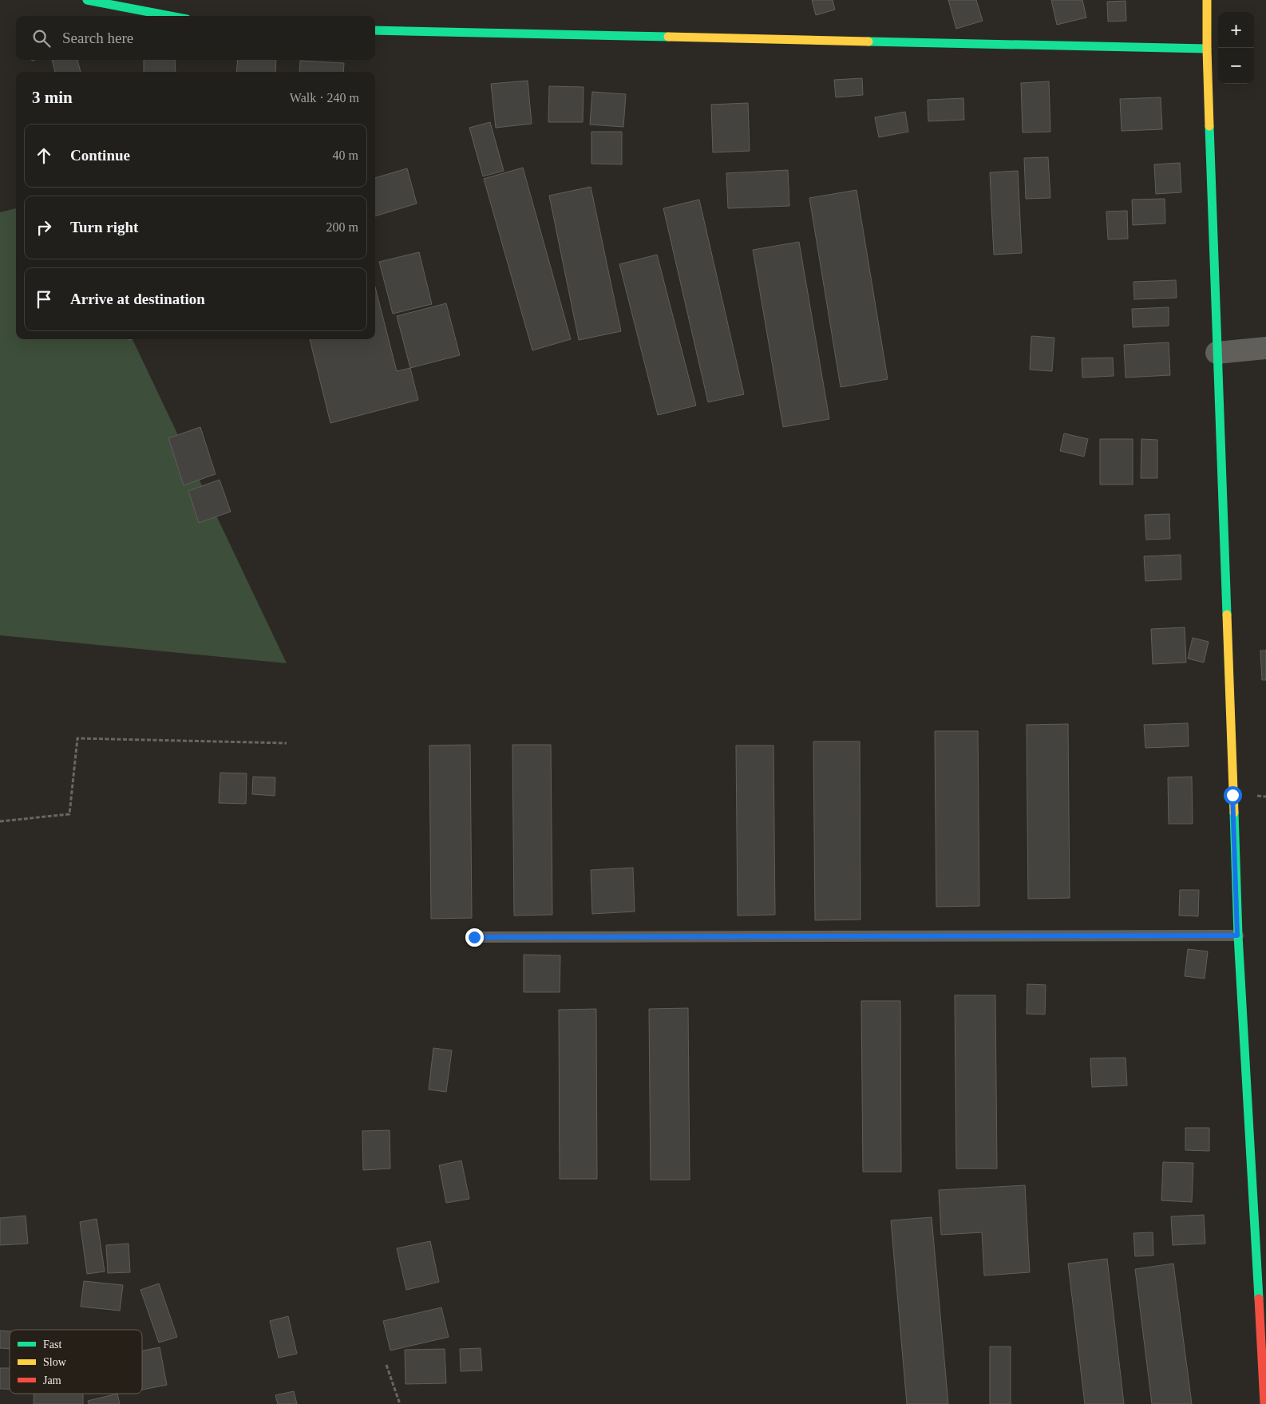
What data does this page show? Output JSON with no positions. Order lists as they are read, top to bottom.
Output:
{
  "legend": ["Fast", "Slow", "Jam"],
  "page": {
    "map_buttons": ["+", "−"],
    "search": "Search here",
    "heading": ["3 min", "Walk · 240 m"],
    "list": [
      ["Continue", "40 m"],
      ["Turn right", "200 m"],
      "Arrive at destination"
    ]
  }
}
